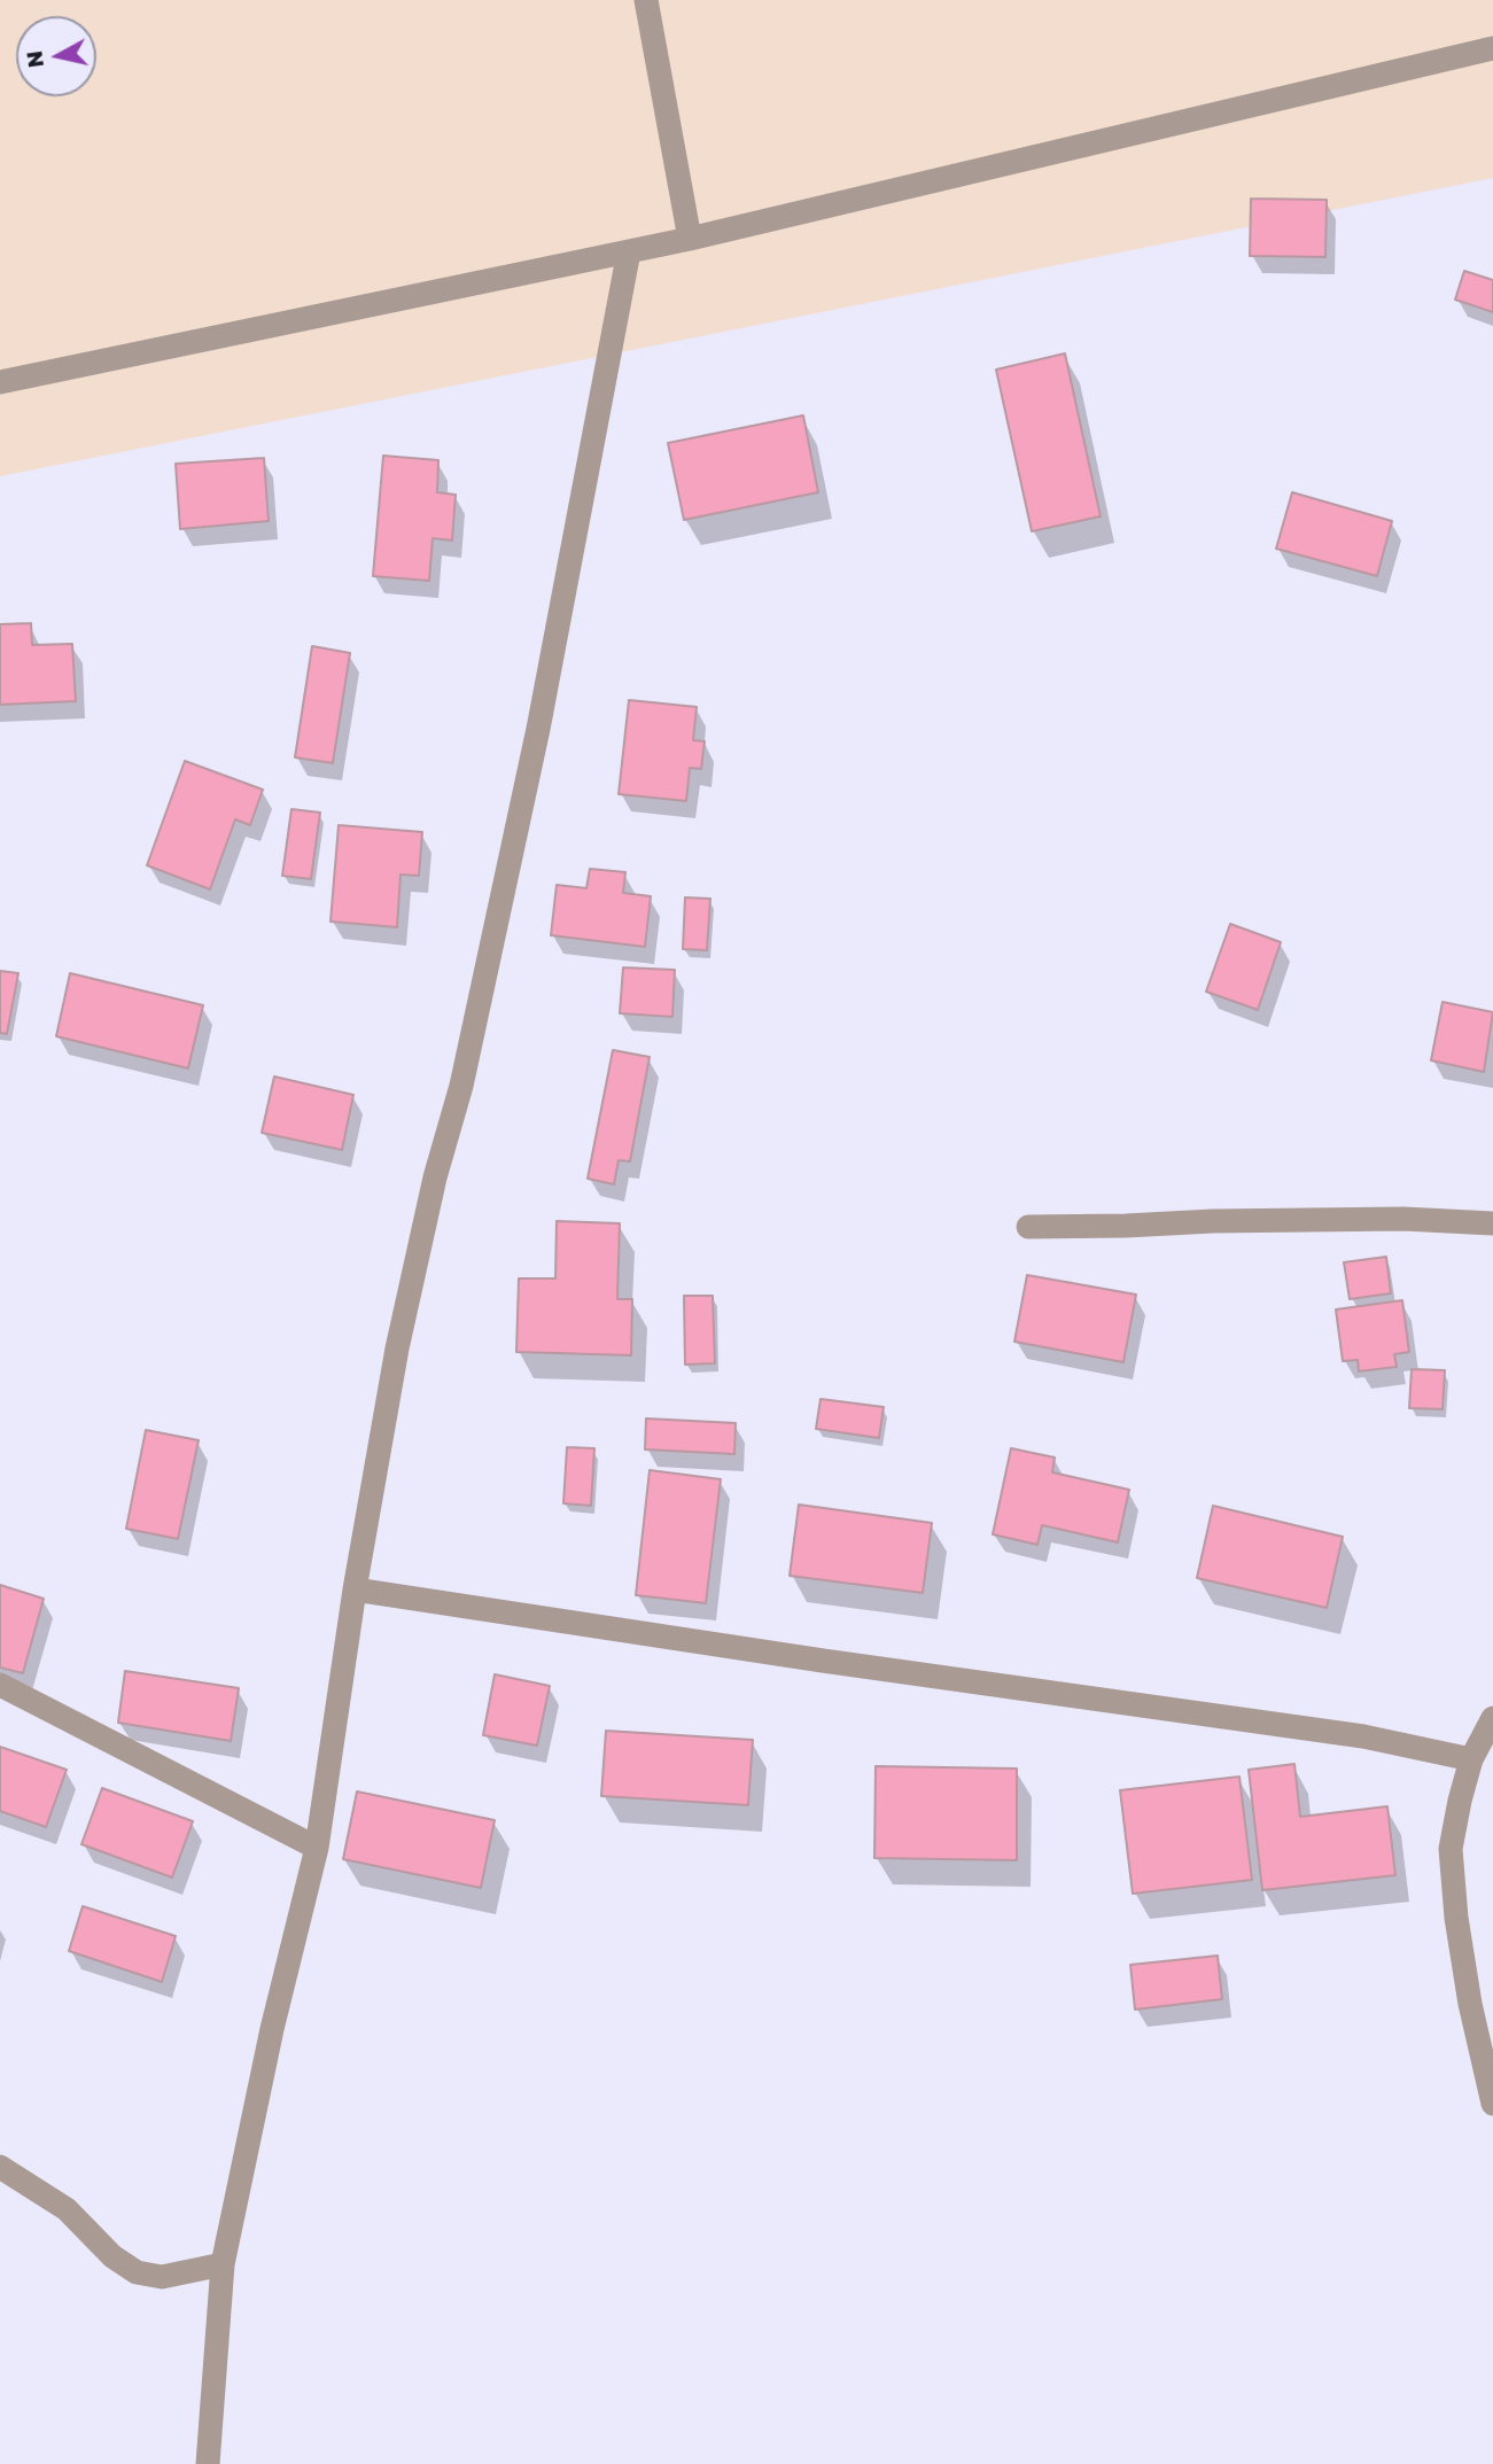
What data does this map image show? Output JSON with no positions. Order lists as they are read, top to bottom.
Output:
{
  "north": "left"
}
